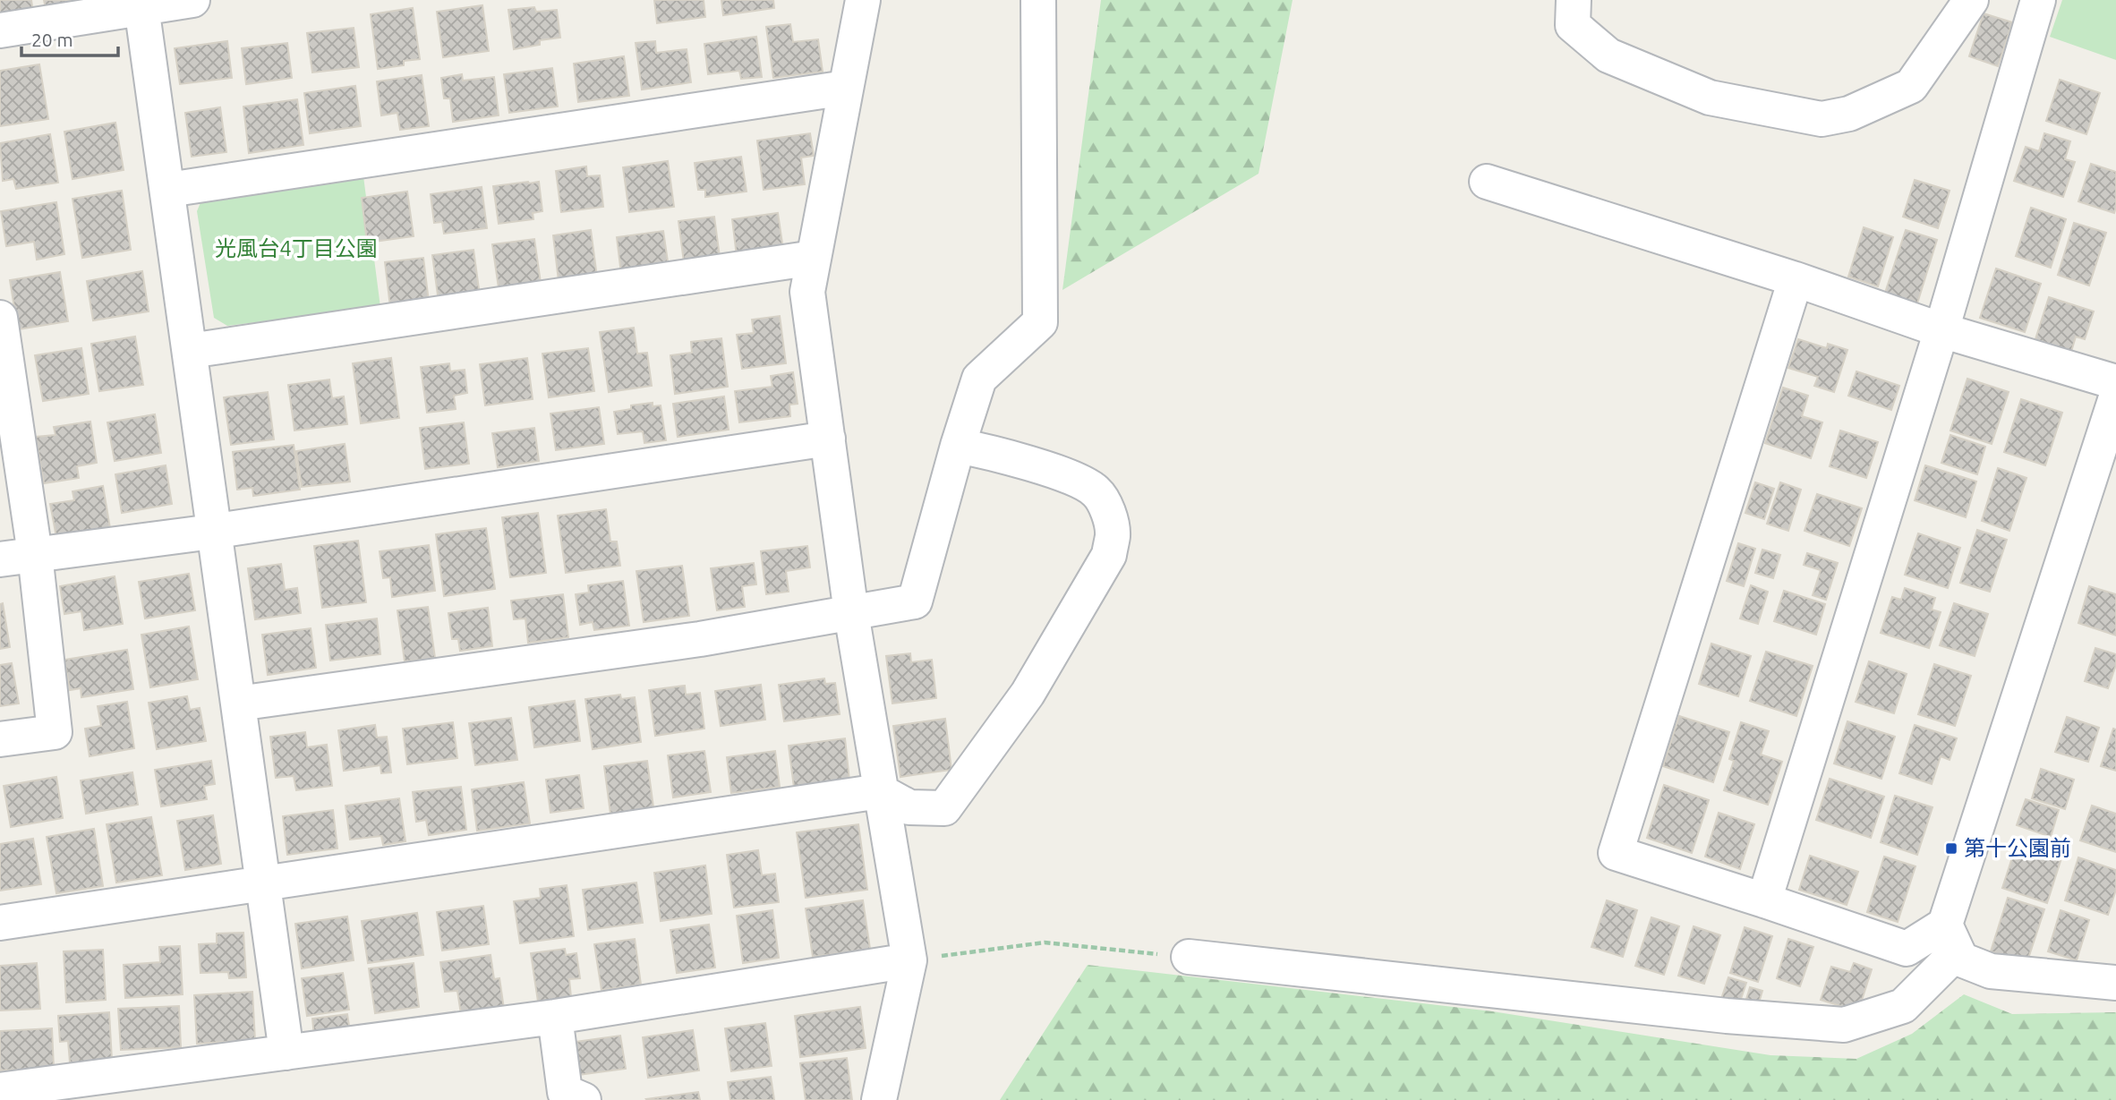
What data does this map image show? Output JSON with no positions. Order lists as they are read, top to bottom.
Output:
{
  "parks": ["光風台4丁目公園"],
  "places": {
    "transit": ["第十公園前"]
  },
  "scale_bar": "20 m"
}
